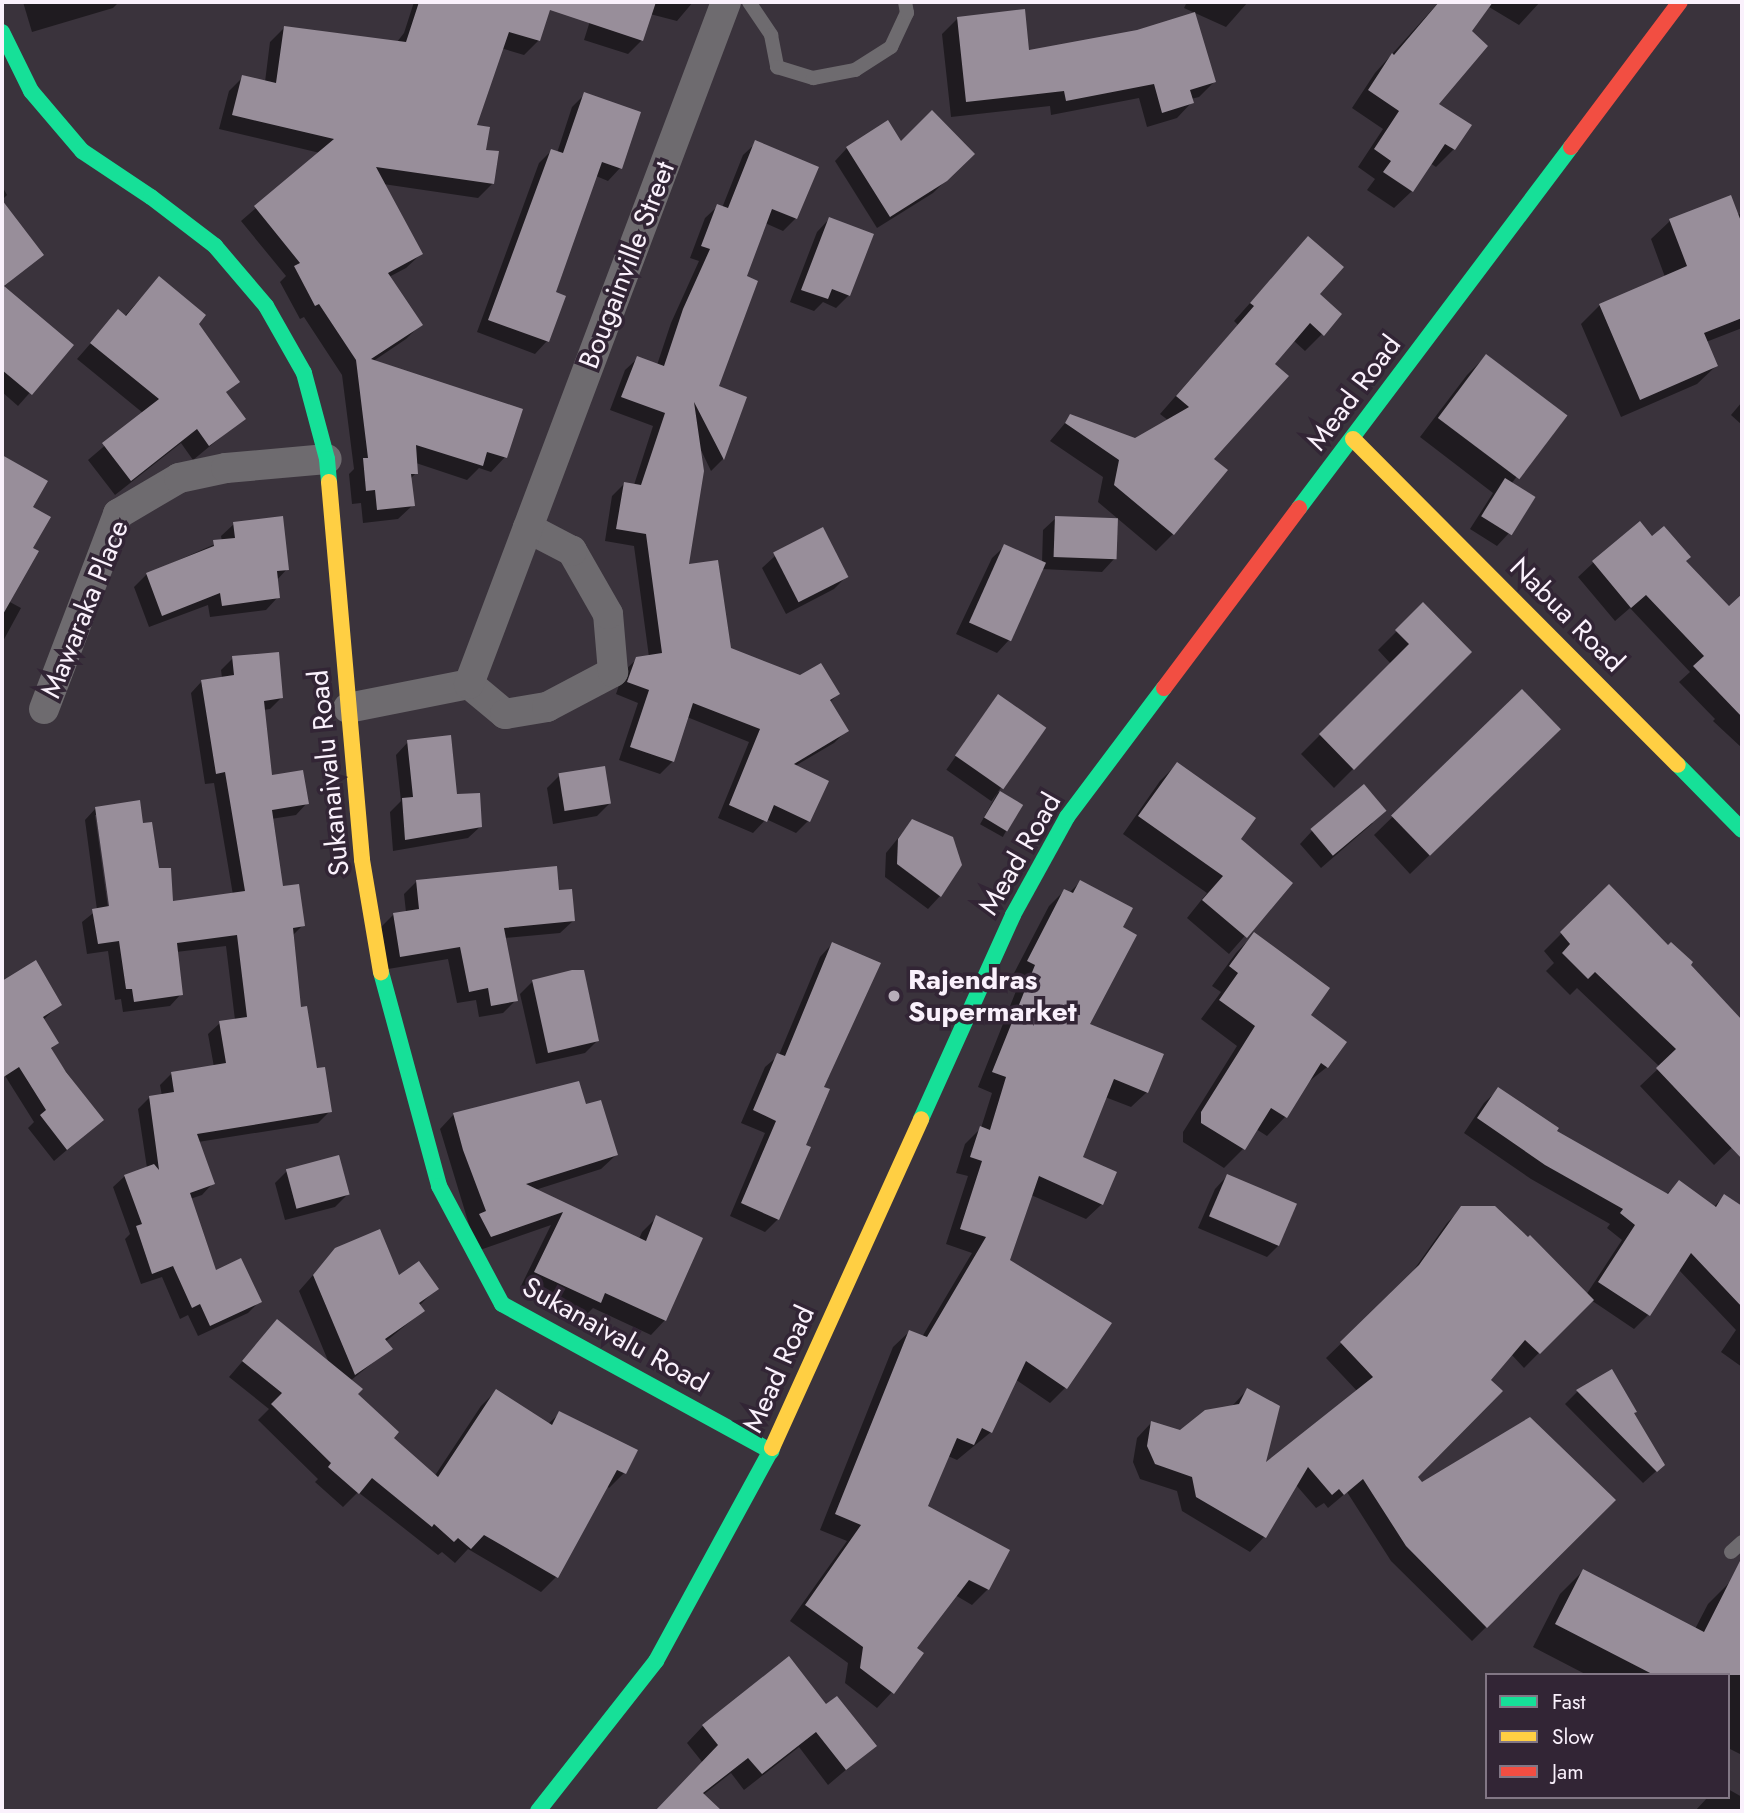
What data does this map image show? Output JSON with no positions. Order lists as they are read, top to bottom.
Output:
{
  "streets": {
    "main road": ["Mead Road", "Nabua Road", "Sukanaivalu Road"],
    "street": ["Bougainville Street", "Mawaraka Place"]
  },
  "crossings": [
    ["Mead Road", "Nabua Road"],
    ["Mead Road", "Sukanaivalu Road"],
    ["Mawaraka Place", "Sukanaivalu Road"]
  ],
  "places": ["Rajendras Supermarket"],
  "legend": ["Fast", "Slow", "Jam"]
}
